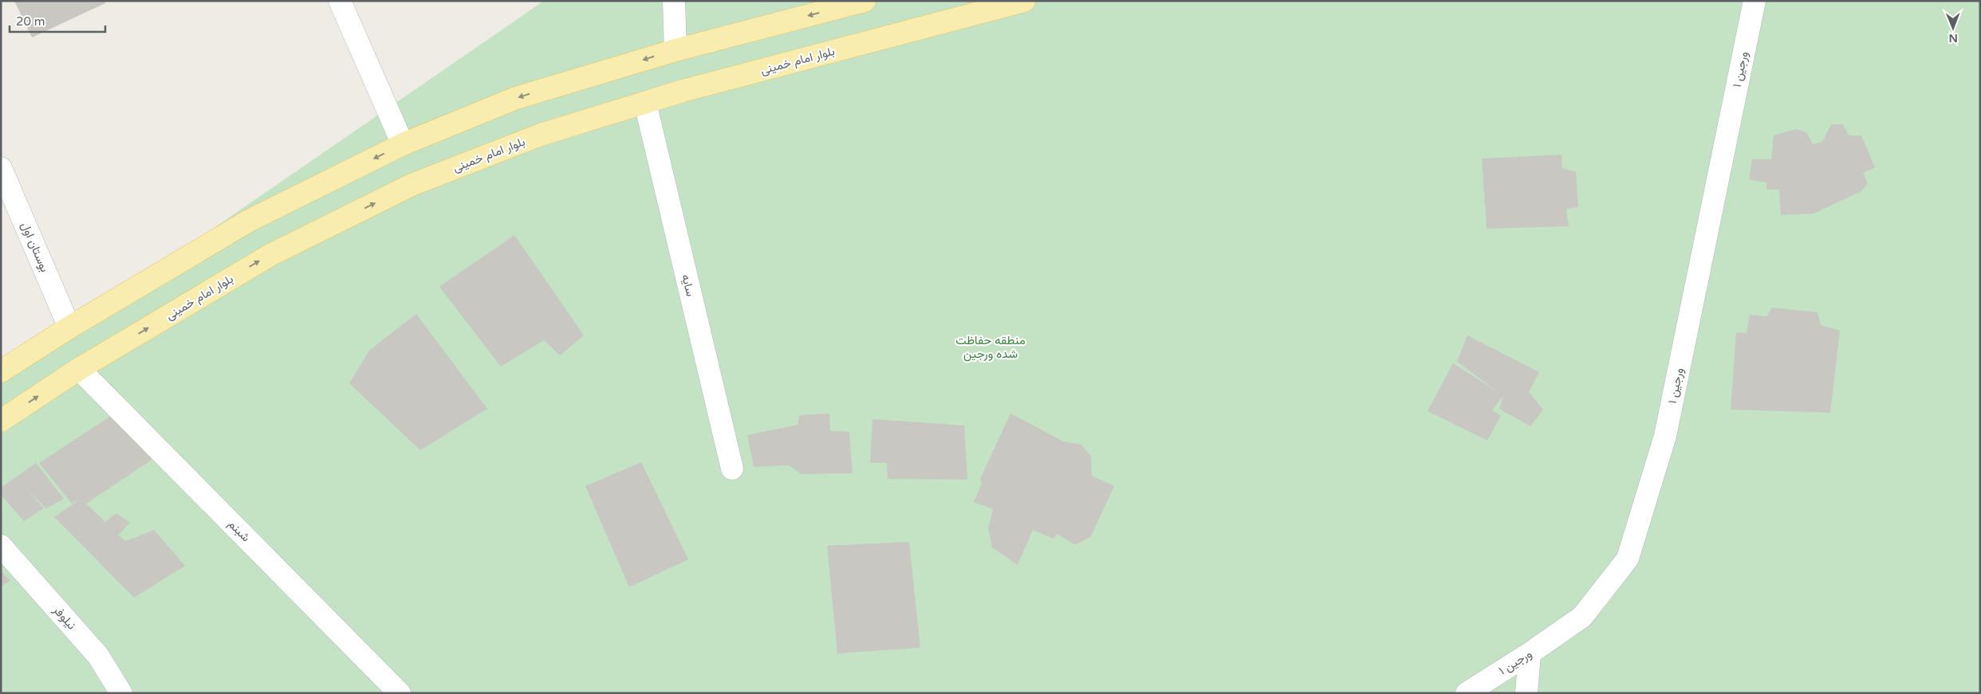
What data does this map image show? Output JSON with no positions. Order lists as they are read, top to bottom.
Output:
{
  "streets": {
    "main road": ["بلوار امام خمینی"],
    "street": [
      "ورجین ۱",
      "بوستان اول",
      "سایه",
      "شبنم",
      "نیلوفر"
    ]
  },
  "crossings": [
    ["بلوار امام خمینی", "سایه"],
    ["بلوار امام خمینی", "شبنم"]
  ],
  "parks": ["منطقه حفاظت شده ورجین"],
  "scale_bar": "20 m",
  "north": "bottom"
}
